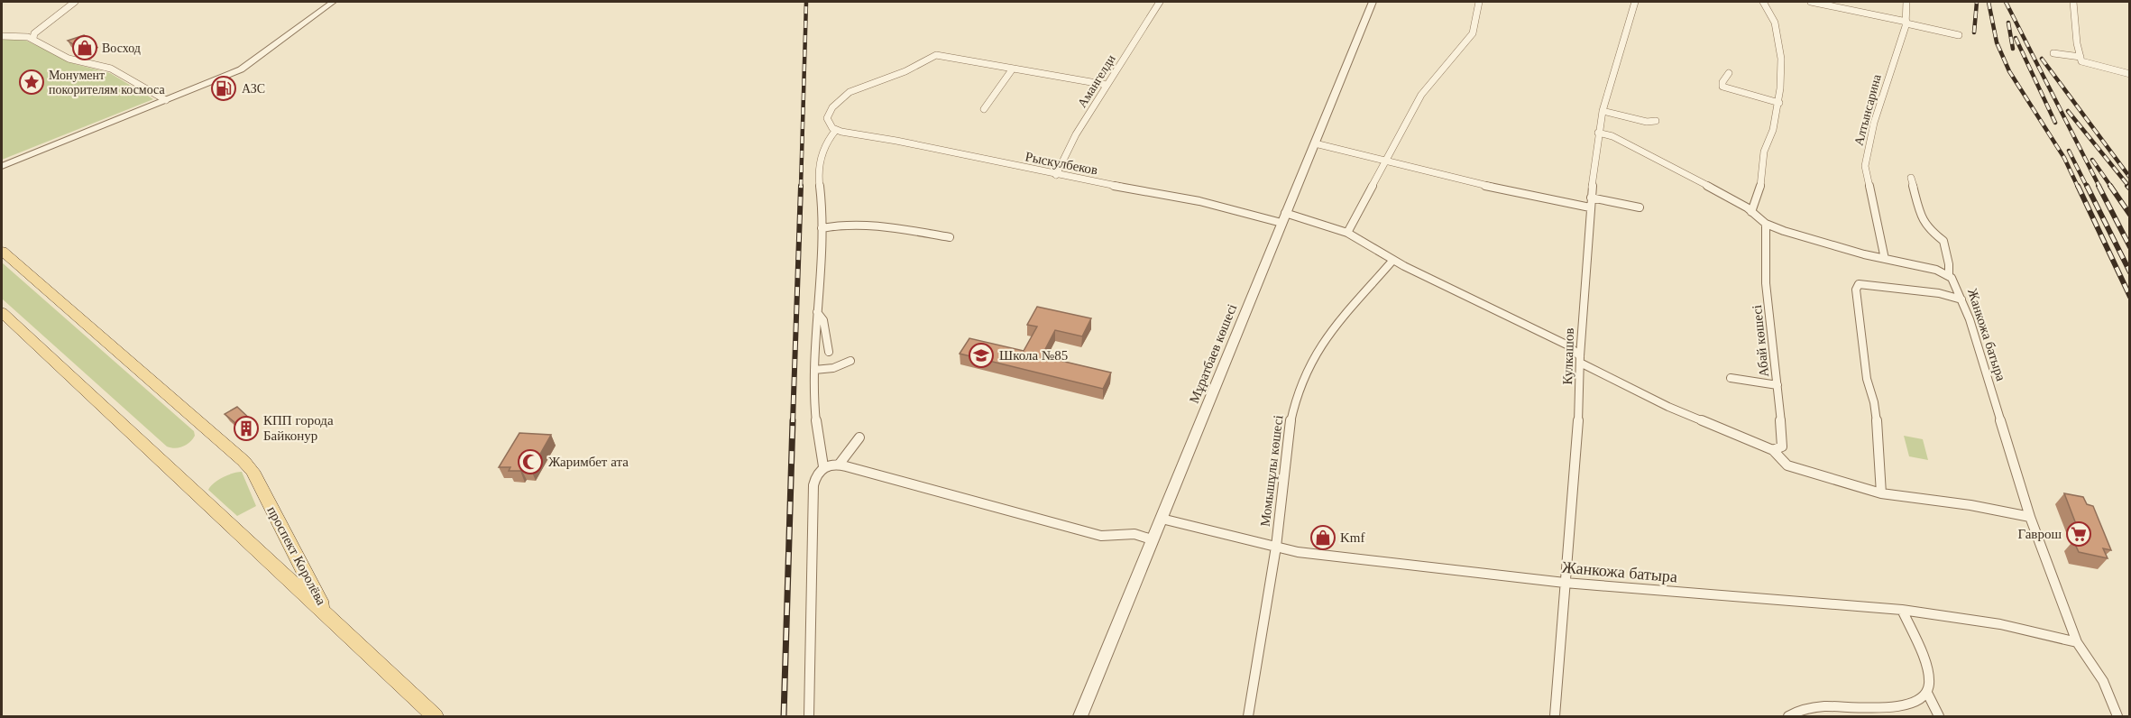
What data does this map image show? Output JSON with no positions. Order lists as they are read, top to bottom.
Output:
{
  "streets": {
    "main road": ["проспект Королёва"],
    "street": [
      "Амангелди",
      "Алтынсарина",
      "Рыскулбеков",
      "Жанкожа батыра",
      "Абай көшесі",
      "Мұратбаев көшесі",
      "Кулкашов",
      "Момышұлы көшесі"
    ]
  },
  "crossings": [
    ["Амангелди", "Рыскулбеков"],
    ["Рыскулбеков", "Жанкожа батыра"],
    ["Рыскулбеков", "Абай көшесі"],
    ["Рыскулбеков", "Мұратбаев көшесі"],
    ["Рыскулбеков", "Кулкашов"],
    ["Рыскулбеков", "Момышұлы көшесі"],
    ["Жанкожа батыра", "Мұратбаев көшесі"],
    ["Жанкожа батыра", "Кулкашов"],
    ["Жанкожа батыра", "Момышұлы көшесі"]
  ],
  "places": {
    "shop": ["Восход", "Kmf"],
    "place": ["Монумент покорителям космоса"],
    "fuel station": ["АЗС"],
    "school or university": ["Школа №85"],
    "building": ["КПП города Байконур"],
    "mosque": ["Жаримбет ата"],
    "supermarket": ["Гаврош"]
  }
}
